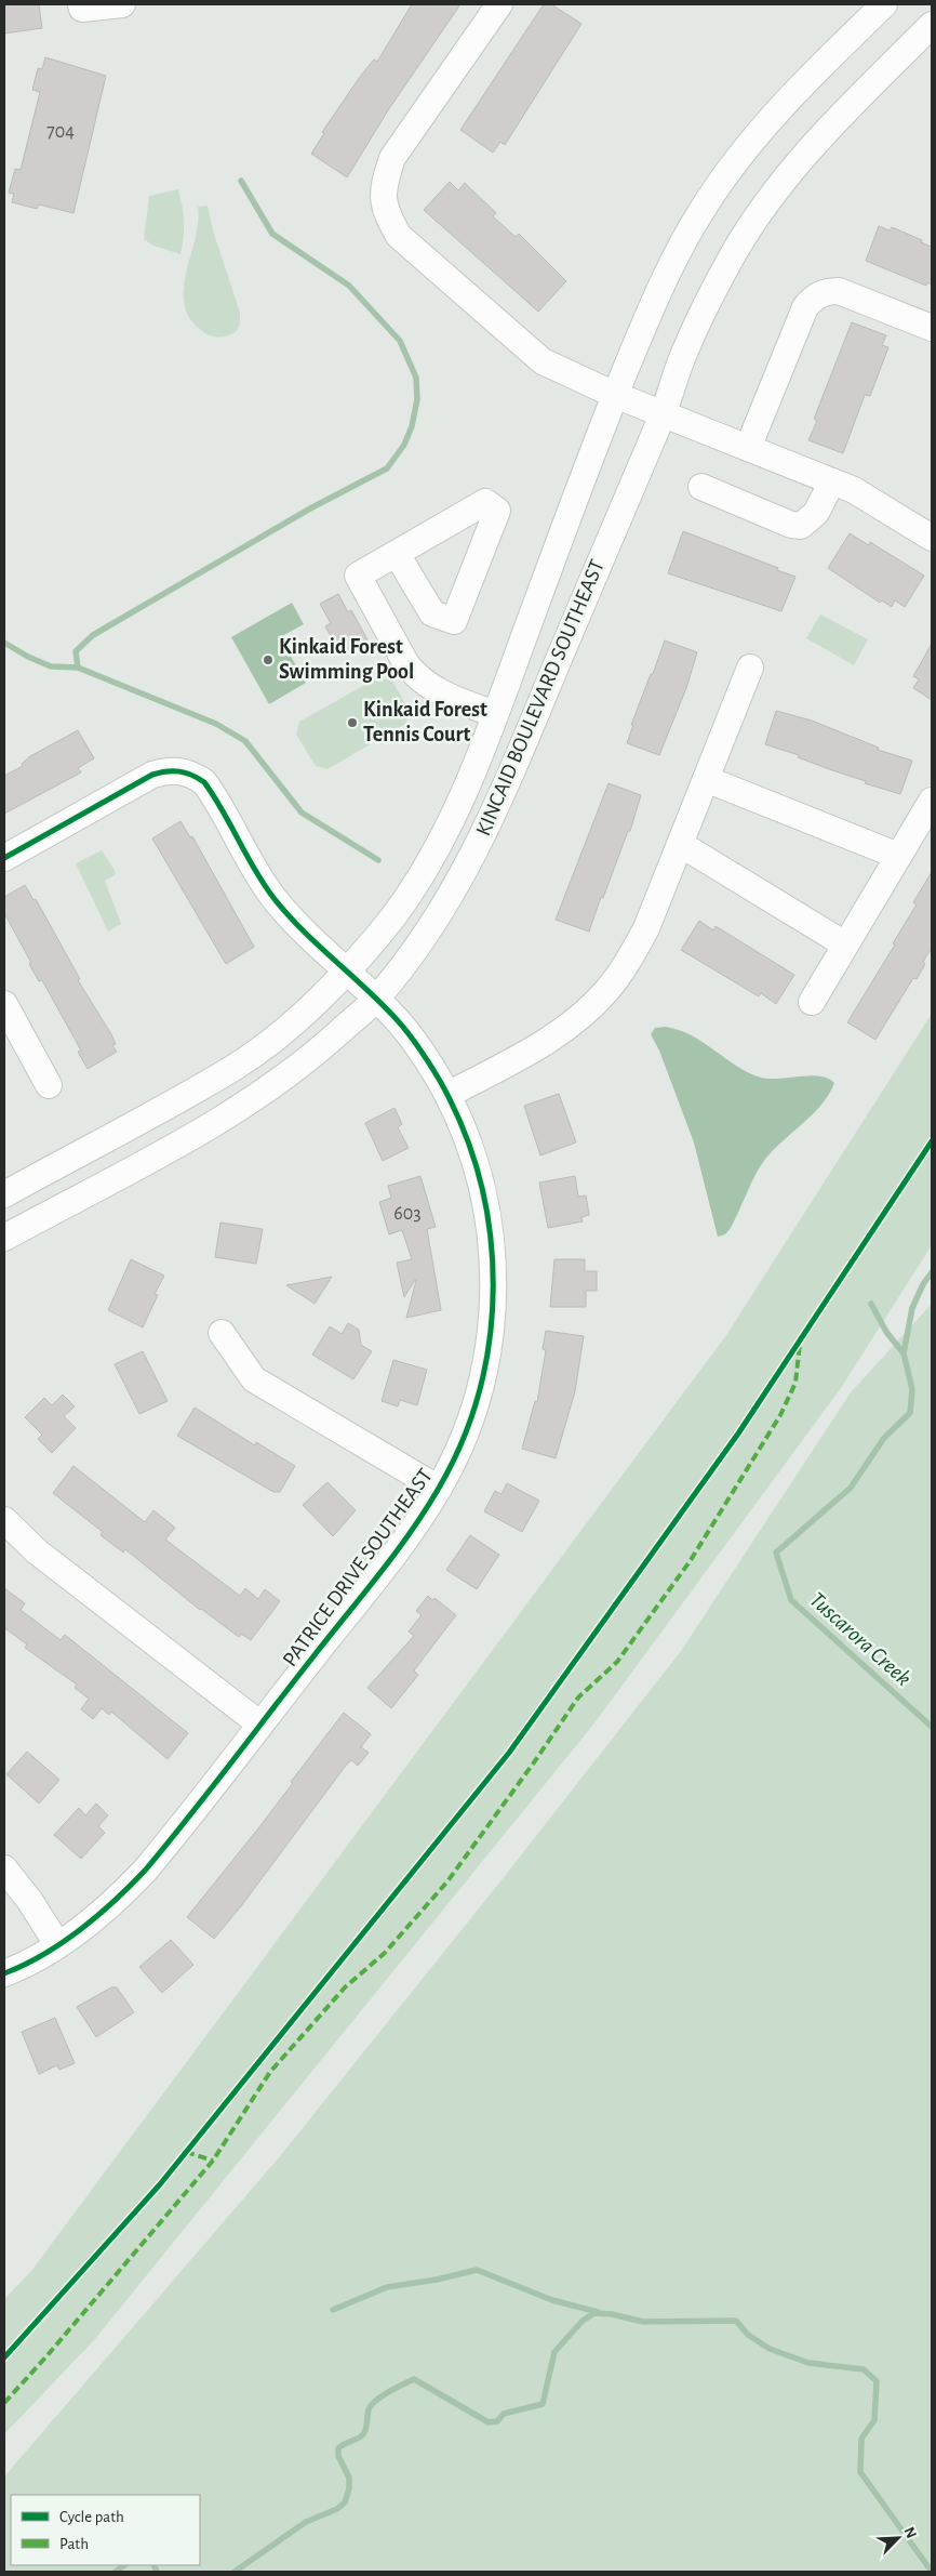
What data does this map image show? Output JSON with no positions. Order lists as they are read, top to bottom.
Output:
{
  "streets": {
    "street": ["KINCAID BOULEVARD SOUTHEAST", "PATRICE DRIVE SOUTHEAST"]
  },
  "crossings": [
    ["KINCAID BOULEVARD SOUTHEAST", "PATRICE DRIVE SOUTHEAST"]
  ],
  "water": ["Tuscarora Creek"],
  "places": ["Kinkaid Forest Swimming Pool", "Kinkaid Forest Tennis Court"],
  "house_numbers": ["704", "603"],
  "legend": ["Cycle path", "Path"],
  "north": "top right"
}
